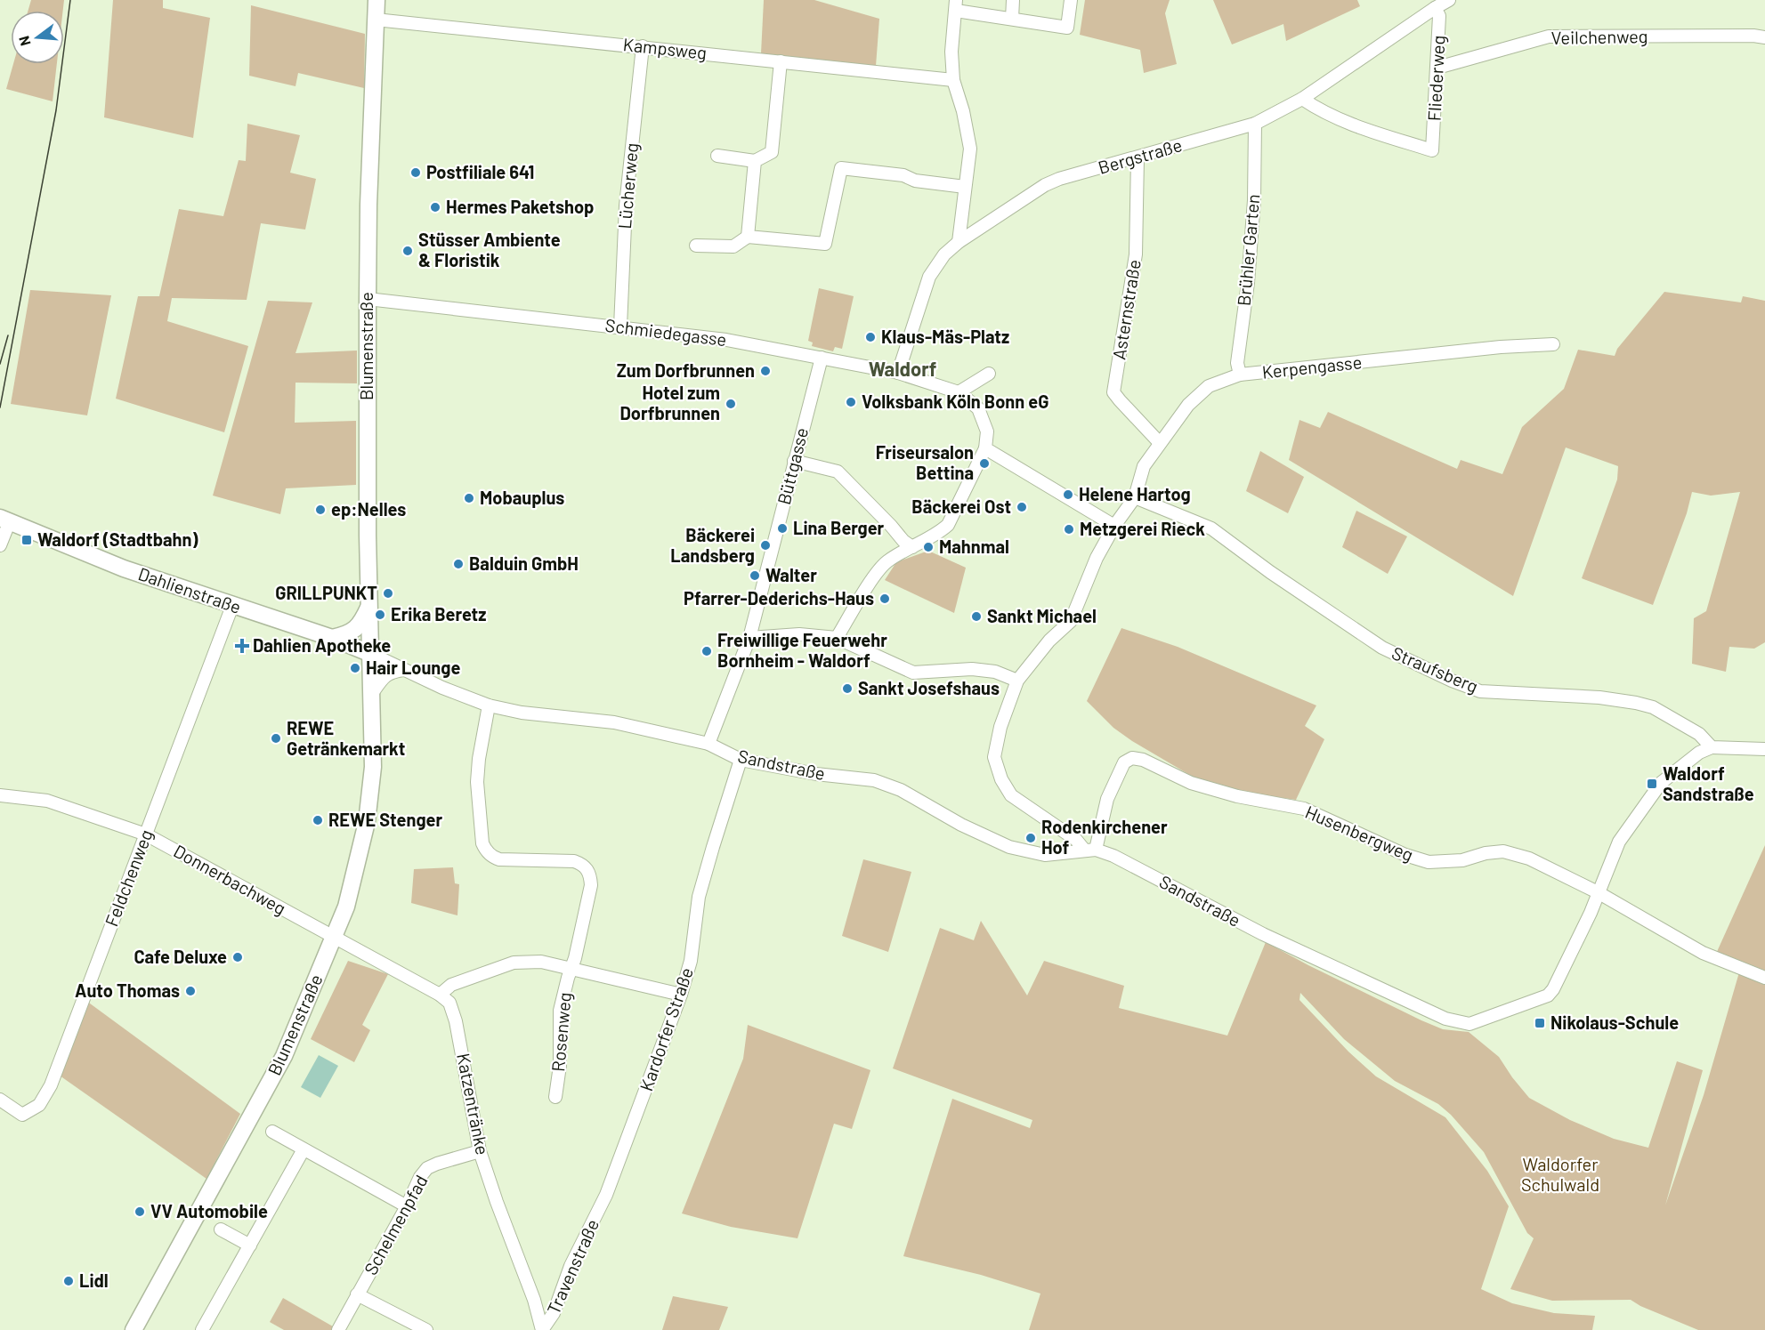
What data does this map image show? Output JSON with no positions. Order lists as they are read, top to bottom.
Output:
{
  "streets": {
    "main road": ["Blumenstraße", "Dahlienstraße"],
    "street": [
      "Veilchenweg",
      "Kampsweg",
      "Fliederweg",
      "Bergstraße",
      "Lücherweg",
      "Brühler Garten",
      "Asternstraße",
      "Schmiedegasse",
      "Kerpengasse",
      "Büttgasse",
      "Straufsberg",
      "Sandstraße",
      "Husenbergweg",
      "Feldchenweg",
      "Donnerbachweg",
      "Kardorfer Straße",
      "Rosenweg",
      "Katzentränke",
      "Schelmenpfad",
      "Travenstraße"
    ]
  },
  "crossings": [
    ["Veilchenweg", "Fliederweg"],
    ["Kampsweg", "Lücherweg"],
    ["Kampsweg", "Blumenstraße"],
    ["Fliederweg", "Bergstraße"],
    ["Bergstraße", "Brühler Garten"],
    ["Bergstraße", "Asternstraße"],
    ["Bergstraße", "Schmiedegasse"],
    ["Lücherweg", "Schmiedegasse"],
    ["Brühler Garten", "Kerpengasse"],
    ["Asternstraße", "Kerpengasse"],
    ["Schmiedegasse", "Blumenstraße"],
    ["Schmiedegasse", "Büttgasse"],
    ["Blumenstraße", "Dahlienstraße"],
    ["Blumenstraße", "Sandstraße"],
    ["Blumenstraße", "Donnerbachweg"],
    ["Blumenstraße", "Katzentränke"],
    ["Kerpengasse", "Straufsberg"],
    ["Kerpengasse", "Sandstraße"],
    ["Kerpengasse", "Husenbergweg"],
    ["Büttgasse", "Sandstraße"],
    ["Dahlienstraße", "Sandstraße"],
    ["Dahlienstraße", "Feldchenweg"],
    ["Straufsberg", "Sandstraße"],
    ["Sandstraße", "Husenbergweg"],
    ["Sandstraße", "Kardorfer Straße"],
    ["Sandstraße", "Rosenweg"],
    ["Feldchenweg", "Donnerbachweg"],
    ["Donnerbachweg", "Katzentränke"],
    ["Kardorfer Straße", "Travenstraße"],
    ["Katzentränke", "Schelmenpfad"],
    ["Katzentränke", "Travenstraße"]
  ],
  "districts": ["Waldorf"],
  "parks": ["Waldorfer Schulwald"],
  "places": {
    "other": [
      "Postfiliale 641",
      "Hermes Paketshop",
      "Stüsser Ambiente & Floristik",
      "Klaus-Mäs-Platz",
      "Zum Dorfbrunnen",
      "Volksbank Köln Bonn eG",
      "Hotel zum Dorfbrunnen",
      "Friseursalon Bettina",
      "Helene Hartog",
      "Mobauplus",
      "Bäckerei Ost",
      "ep:Nelles",
      "Lina Berger",
      "Metzgerei Rieck",
      "Bäckerei Landsberg",
      "Mahnmal",
      "Balduin GmbH",
      "Walter",
      "GRILLPUNKT",
      "Pfarrer-Dederichs-Haus",
      "Erika Beretz",
      "Sankt Michael",
      "Freiwillige Feuerwehr Bornheim - Waldorf",
      "Hair Lounge",
      "Sankt Josefshaus",
      "REWE Getränkemarkt",
      "REWE Stenger",
      "Rodenkirchener Hof",
      "Cafe Deluxe",
      "Auto Thomas",
      "VV Automobile",
      "Lidl"
    ],
    "transit": ["Waldorf (Stadtbahn)", "Waldorf Sandstraße", "Nikolaus-Schule"],
    "health": ["Dahlien Apotheke"]
  },
  "north": "left"
}
